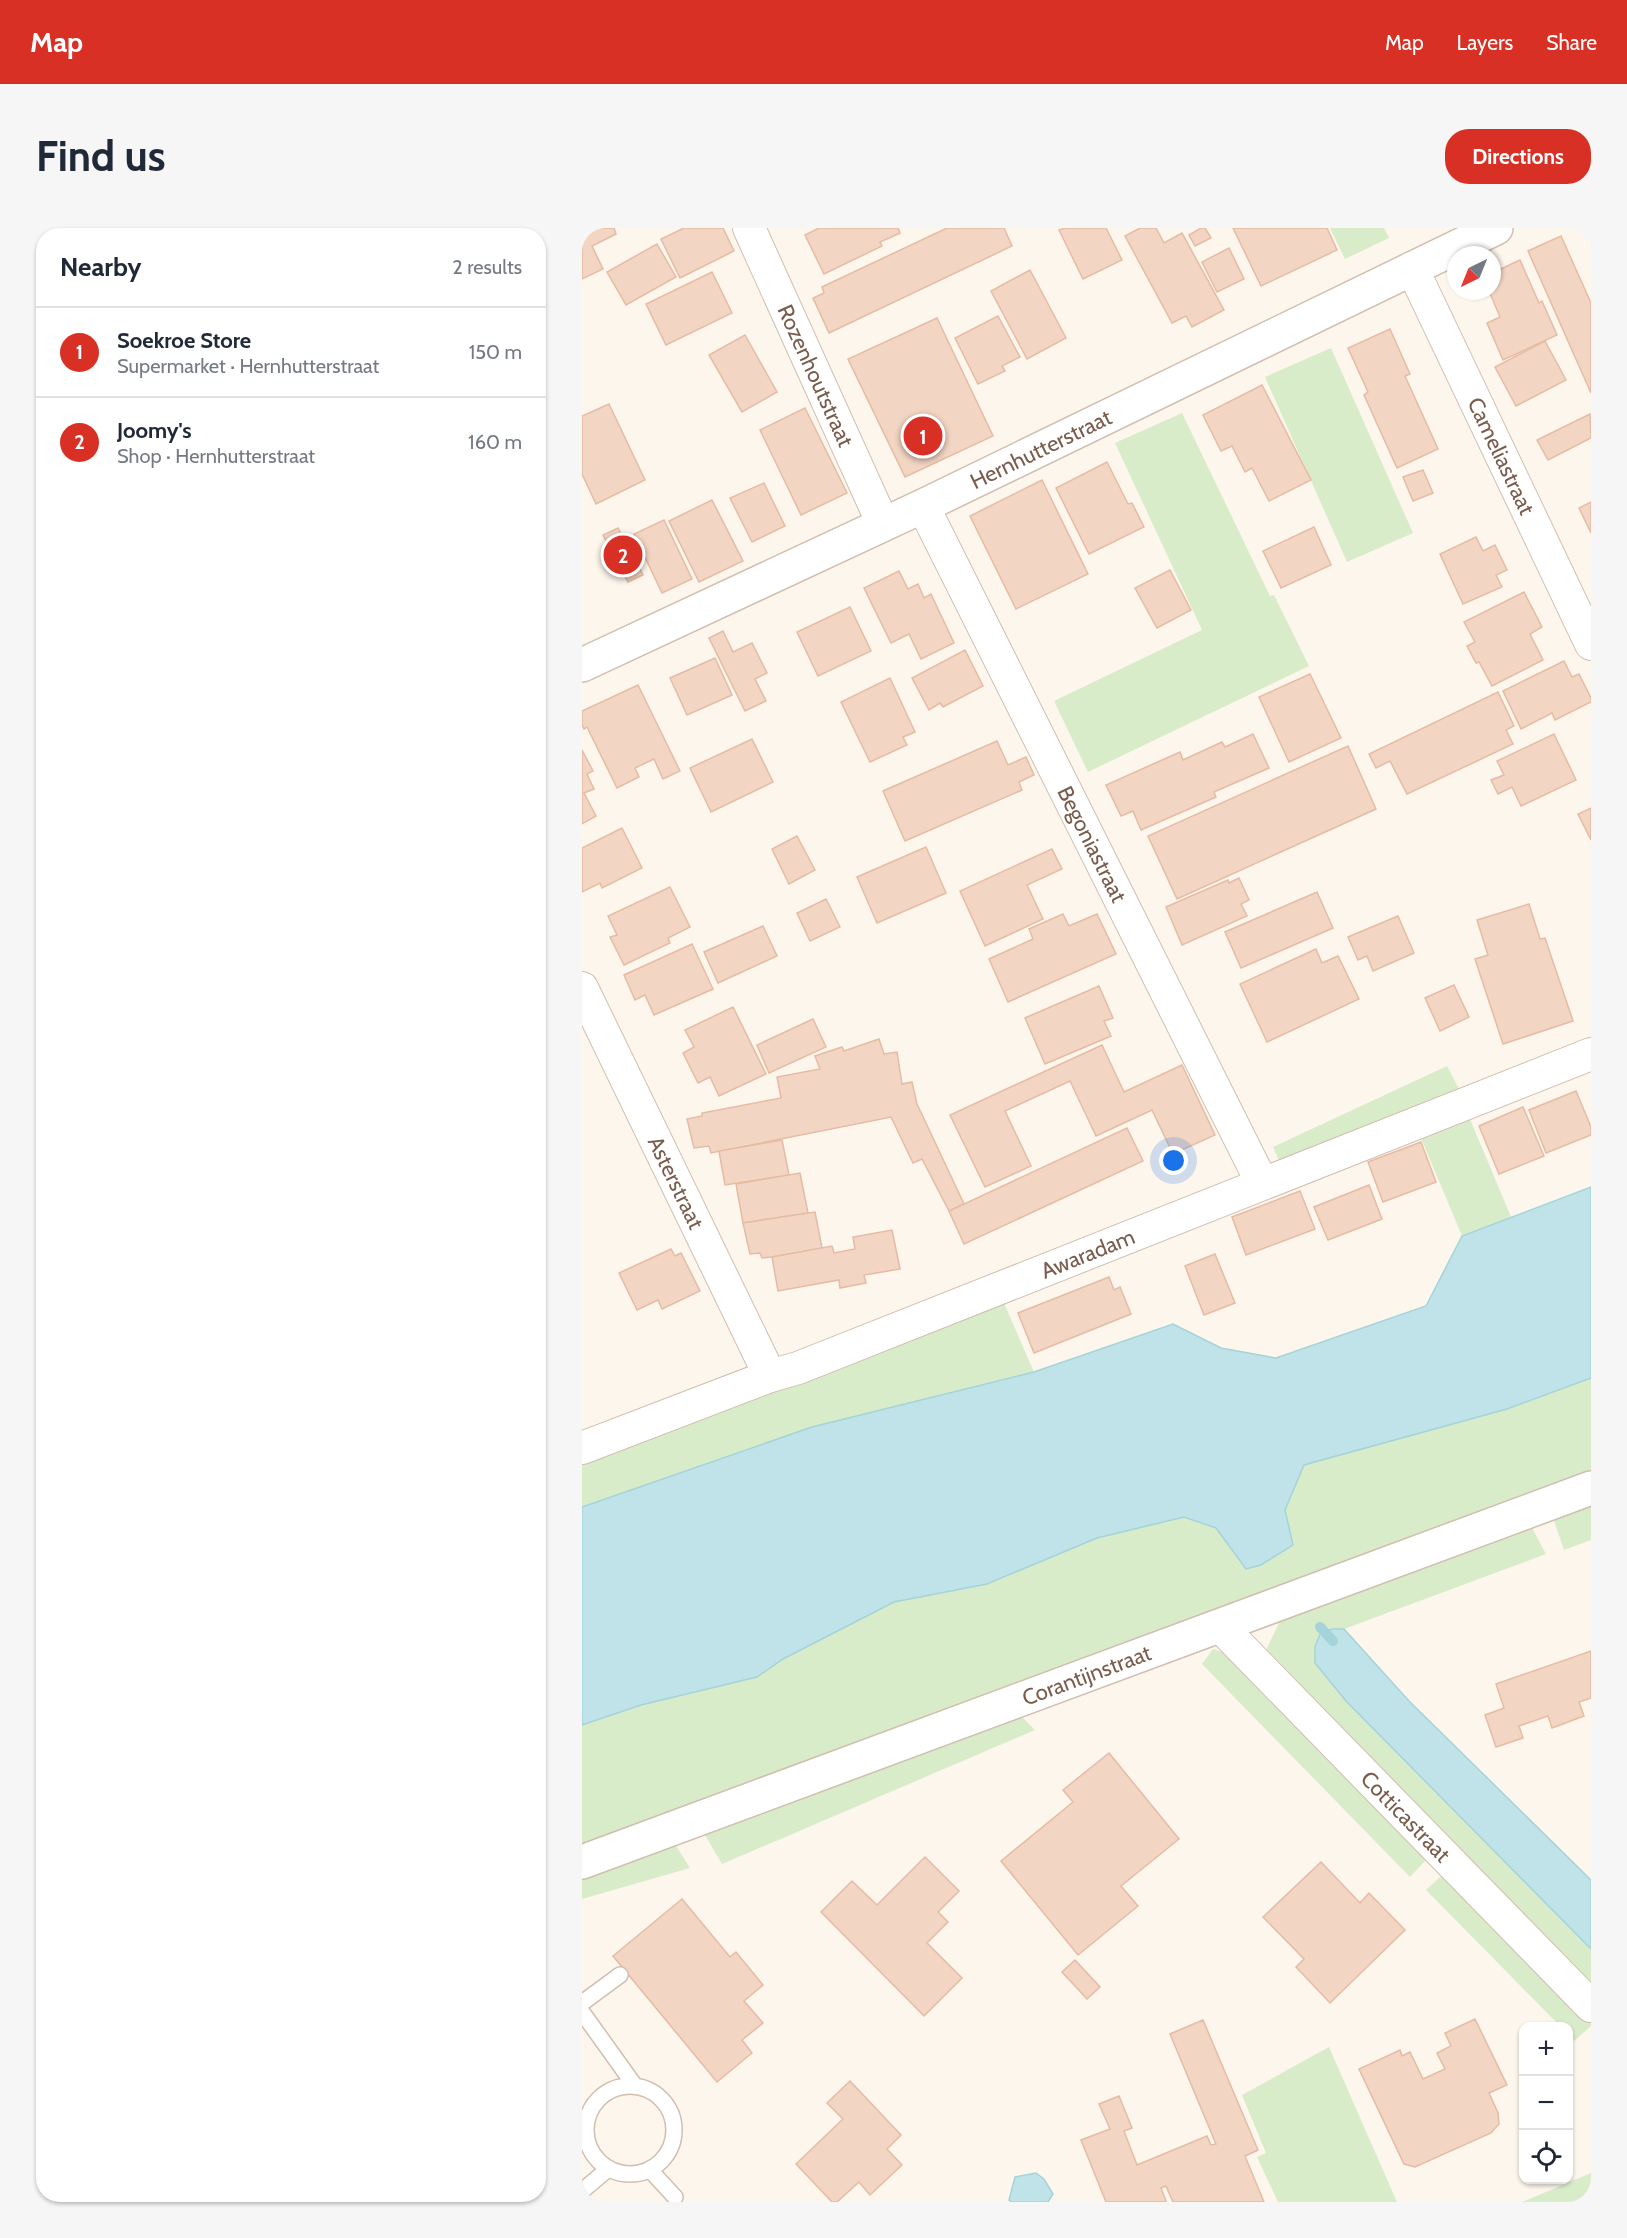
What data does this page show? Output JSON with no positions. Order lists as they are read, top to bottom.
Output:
{
  "streets": {
    "street": [
      "Rozenhoutstraat",
      "Hernhutterstraat",
      "Cameliastraat",
      "Begoniastraat",
      "Asterstraat",
      "Awaradam",
      "Corantijnstraat",
      "Cotticastraat"
    ]
  },
  "crossings": [
    ["Rozenhoutstraat", "Hernhutterstraat"],
    ["Hernhutterstraat", "Cameliastraat"],
    ["Hernhutterstraat", "Begoniastraat"],
    ["Begoniastraat", "Awaradam"],
    ["Asterstraat", "Awaradam"],
    ["Corantijnstraat", "Cotticastraat"]
  ],
  "north": "bottom left",
  "page": {
    "header": "Map",
    "nav": ["Map", "Layers", "Share"],
    "buttons": "Directions",
    "title": "Find us",
    "heading": ["Nearby", "2 results"],
    "list": [
      {
        "mark": "1",
        "name": "Soekroe Store",
        "note": "Supermarket · Hernhutterstraat",
        "value": "150 m"
      },
      {
        "mark": "2",
        "name": "Joomy's",
        "note": "Shop · Hernhutterstraat",
        "value": "160 m"
      }
    ],
    "pins": ["1", "2"],
    "map_buttons": ["+", "−"]
  }
}
